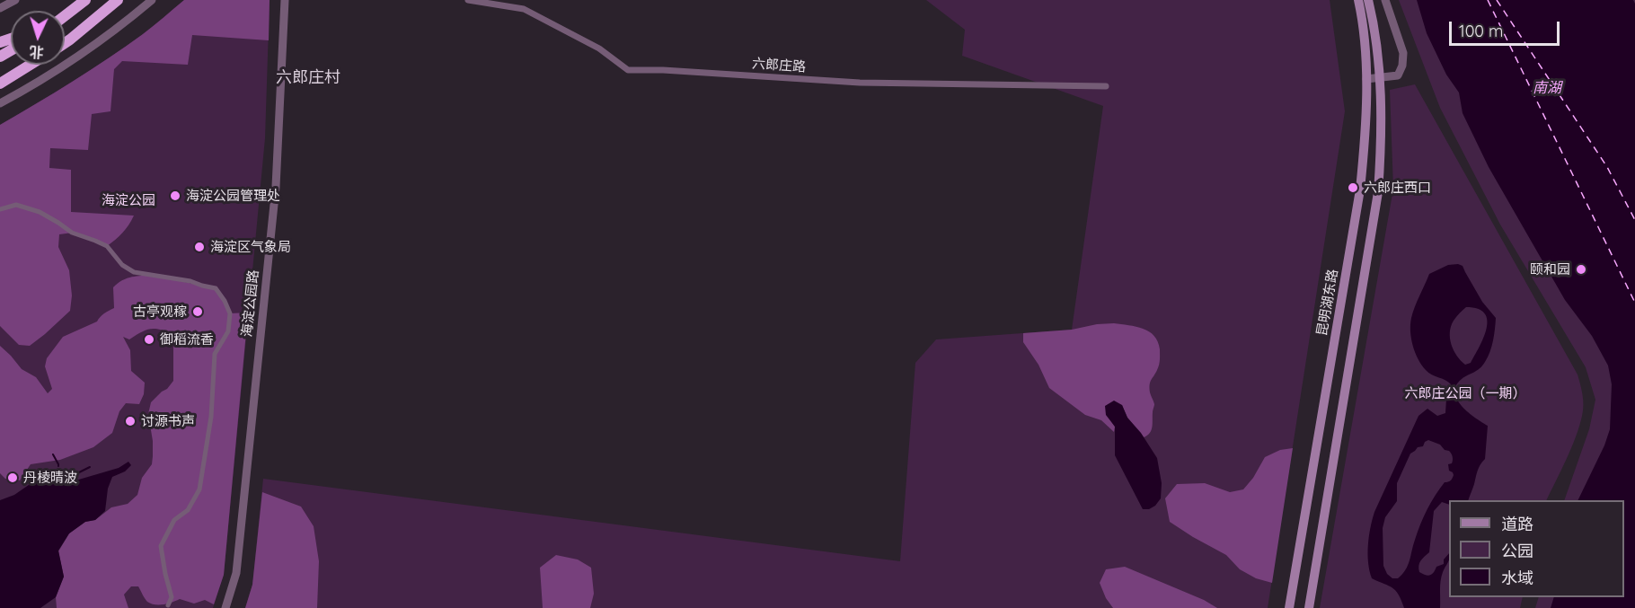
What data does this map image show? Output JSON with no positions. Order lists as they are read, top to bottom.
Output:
{
  "streets": {
    "main road": ["昆明湖东路"],
    "street": ["六郎庄路", "海淀公园路"]
  },
  "districts": ["六郎庄村"],
  "water": ["南湖"],
  "parks": ["海淀公园", "六郎庄公园（一期）"],
  "places": [
    "六郎庄西口",
    "海淀公园管理处",
    "海淀区气象局",
    "颐和园",
    "古亭观稼",
    "御稻流香",
    "讨源书声",
    "丹棱晴波"
  ],
  "legend": ["道路", "公园", "水域"],
  "scale_bar": "100 m",
  "north": "bottom"
}
